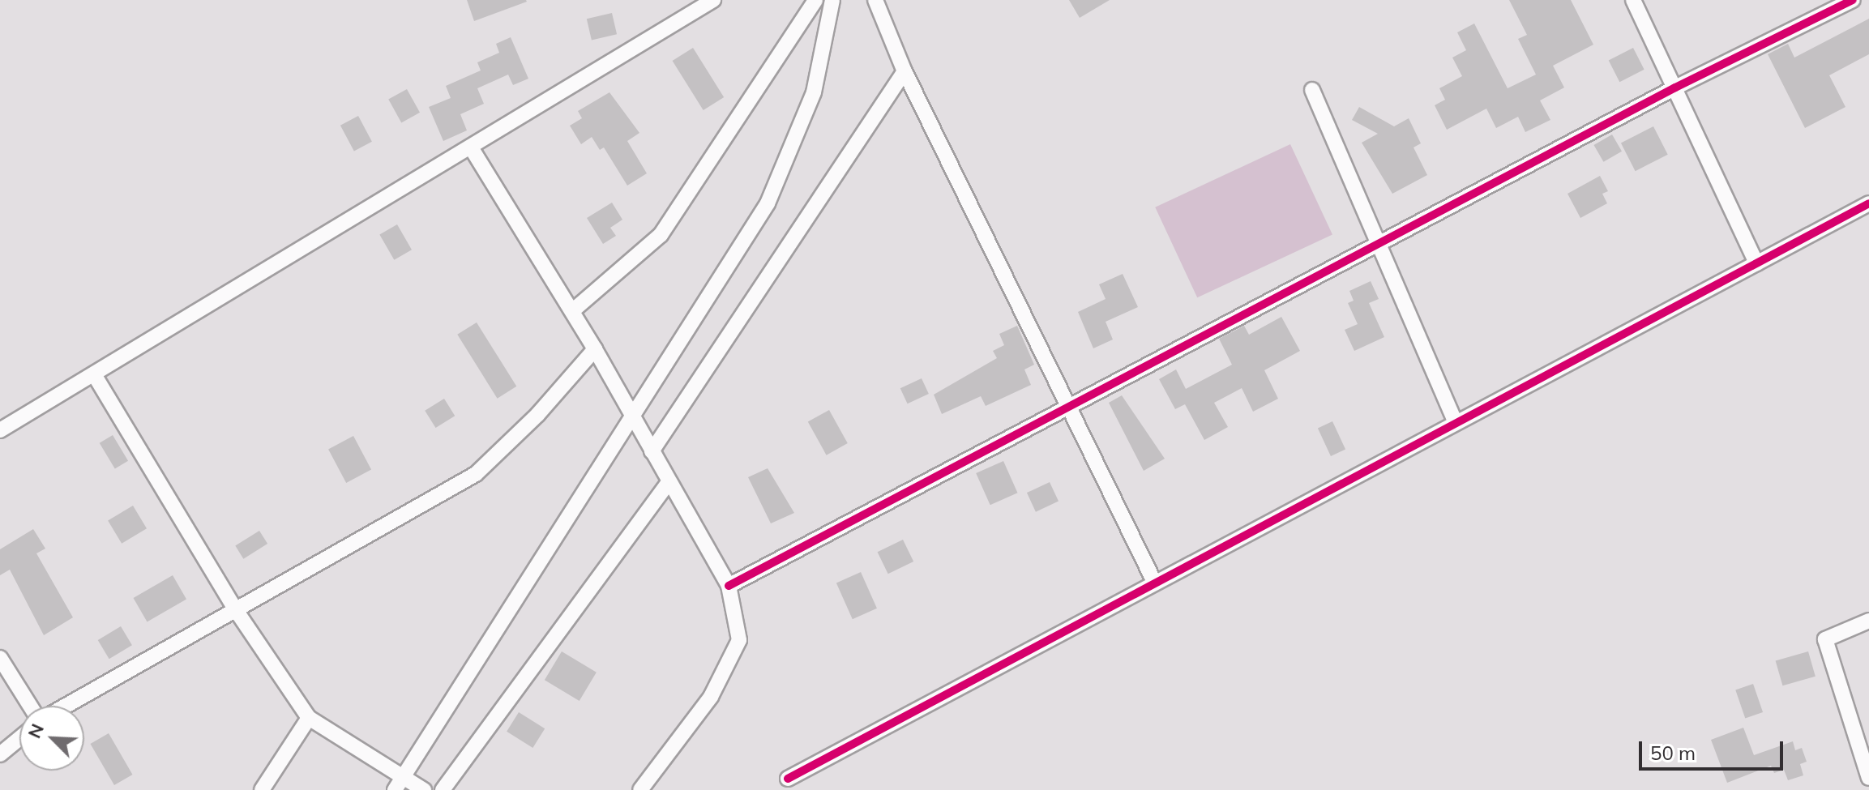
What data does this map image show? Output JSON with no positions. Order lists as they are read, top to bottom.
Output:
{
  "scale_bar": "50 m",
  "north": "top left"
}
